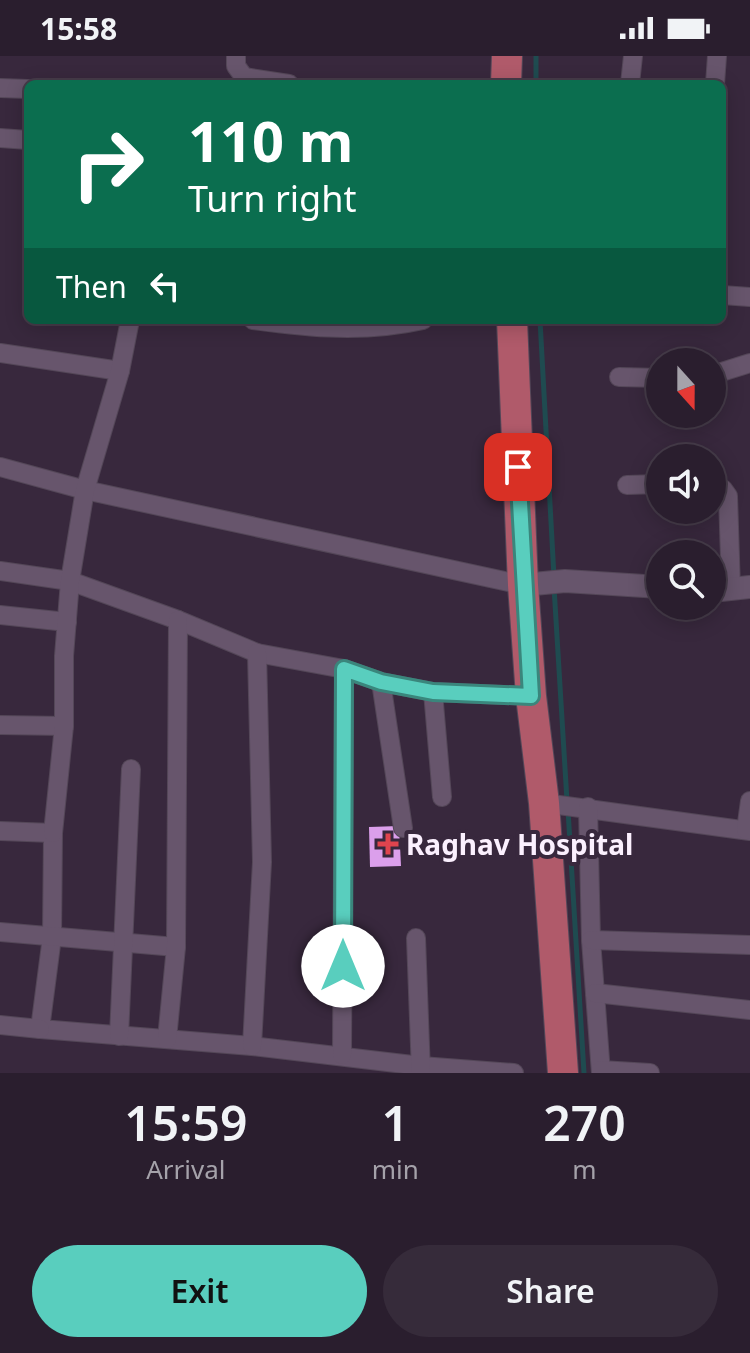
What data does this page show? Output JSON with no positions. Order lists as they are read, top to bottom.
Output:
{
  "places": {
    "health": ["Raghav Hospital"]
  },
  "north": "bottom",
  "page": {
    "status": "15:58",
    "turn": ["110 m", "Turn right"],
    "then": "Then",
    "eta": [
      "15:59",
      "Arrival",
      "1",
      "min",
      "270",
      "m"
    ],
    "buttons": ["Exit", "Share"]
  }
}
